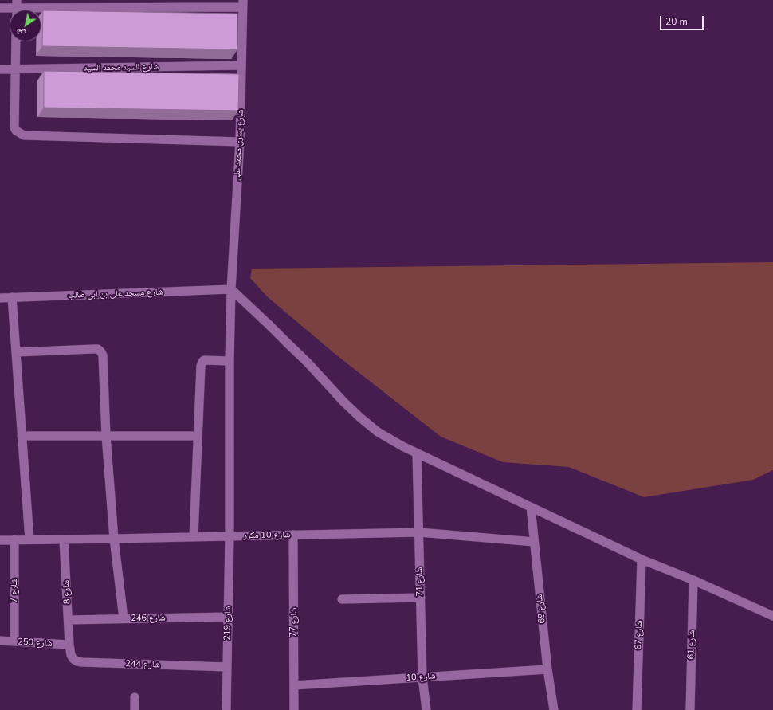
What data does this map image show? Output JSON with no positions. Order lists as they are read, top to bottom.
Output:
{
  "streets": {
    "street": [
      "شارع السيد محمد السيد",
      "شارع يسرى محمد على",
      "شارع مسجد على بن ابى طالب",
      "شارع 10 مكرر",
      "شارع 71",
      "شارع 7",
      "شارع 8",
      "شارع 69",
      "شارع 246",
      "شارع 77",
      "شارع 219",
      "شارع 67",
      "شارع 250",
      "شارع 61",
      "شارع 244",
      "شارع 10"
    ]
  },
  "crossings": [
    ["شارع السيد محمد السيد", "شارع يسرى محمد على"],
    ["شارع يسرى محمد على", "شارع مسجد على بن ابى طالب"],
    ["شارع يسرى محمد على", "شارع 219"],
    ["شارع 10 مكرر", "شارع 71"],
    ["شارع 10 مكرر", "شارع 7"],
    ["شارع 10 مكرر", "شارع 8"],
    ["شارع 10 مكرر", "شارع 69"],
    ["شارع 10 مكرر", "شارع 77"],
    ["شارع 10 مكرر", "شارع 219"],
    ["شارع 71", "شارع 10"],
    ["شارع 7", "شارع 250"],
    ["شارع 8", "شارع 246"],
    ["شارع 8", "شارع 250"],
    ["شارع 8", "شارع 244"],
    ["شارع 69", "شارع 10"],
    ["شارع 246", "شارع 219"],
    ["شارع 77", "شارع 10"],
    ["شارع 219", "شارع 244"],
    ["شارع 250", "شارع 244"]
  ],
  "scale_bar": "20 m",
  "north": "bottom left"
}
